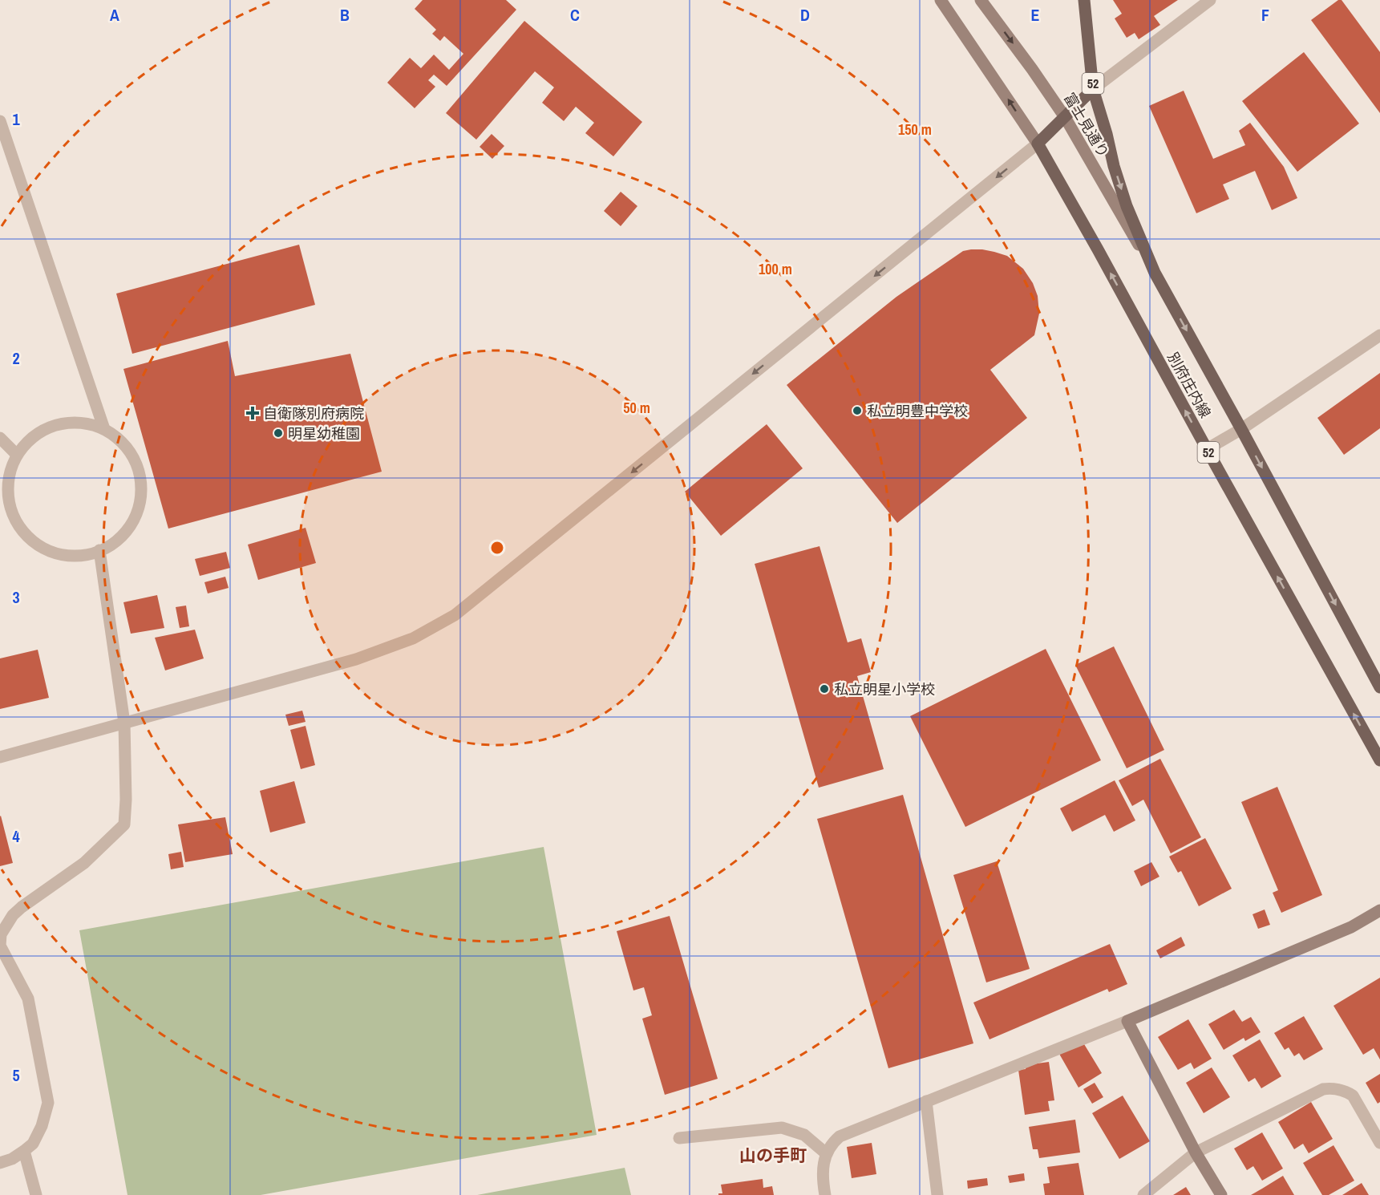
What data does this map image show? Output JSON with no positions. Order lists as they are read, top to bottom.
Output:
{
  "streets": {
    "main road": ["52", "別府庄内線"],
    "street": ["富士見通り"]
  },
  "crossings": [
    ["52", "富士見通り"],
    ["52", "別府庄内線"],
    ["富士見通り", "別府庄内線"]
  ],
  "districts": ["山の手町"],
  "places": {
    "other": ["私立明豊中学校", "明星幼稚園", "私立明星小学校"],
    "health": ["自衛隊別府病院"]
  },
  "grid": {
    "columns": [
      "A",
      "B",
      "C",
      "D",
      "E",
      "F"
    ],
    "rows": [
      "1",
      "2",
      "3",
      "4",
      "5"
    ]
  },
  "rings": ["150 m", "100 m", "50 m"]
}
